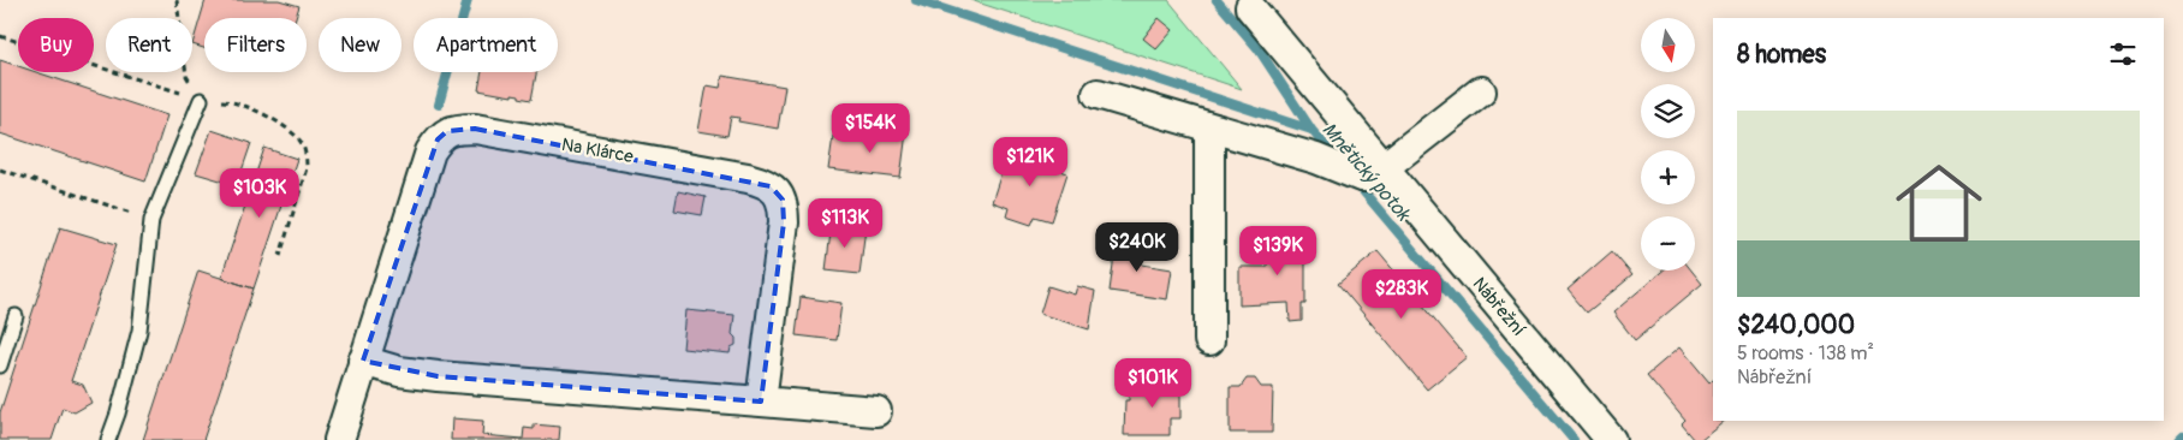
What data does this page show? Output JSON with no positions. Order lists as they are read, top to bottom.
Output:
{
  "streets": {
    "street": ["Na Klárce", "Nábřežní"]
  },
  "water": ["Mnětický potok"],
  "north": "bottom",
  "page": {
    "map_buttons": ["+", "−"],
    "chip": [
      "Buy",
      "Rent",
      "Filters",
      "New",
      "Apartment"
    ],
    "heading": "8 homes",
    "list": [
      {
        "name": "$240,000",
        "note": "5 rooms · 138 m² · Nábřežní"
      }
    ],
    "price": [
      "$154K",
      "$121K",
      "$103K",
      "$113K",
      "$240K",
      "$139K",
      "$283K",
      "$101K"
    ]
  }
}
